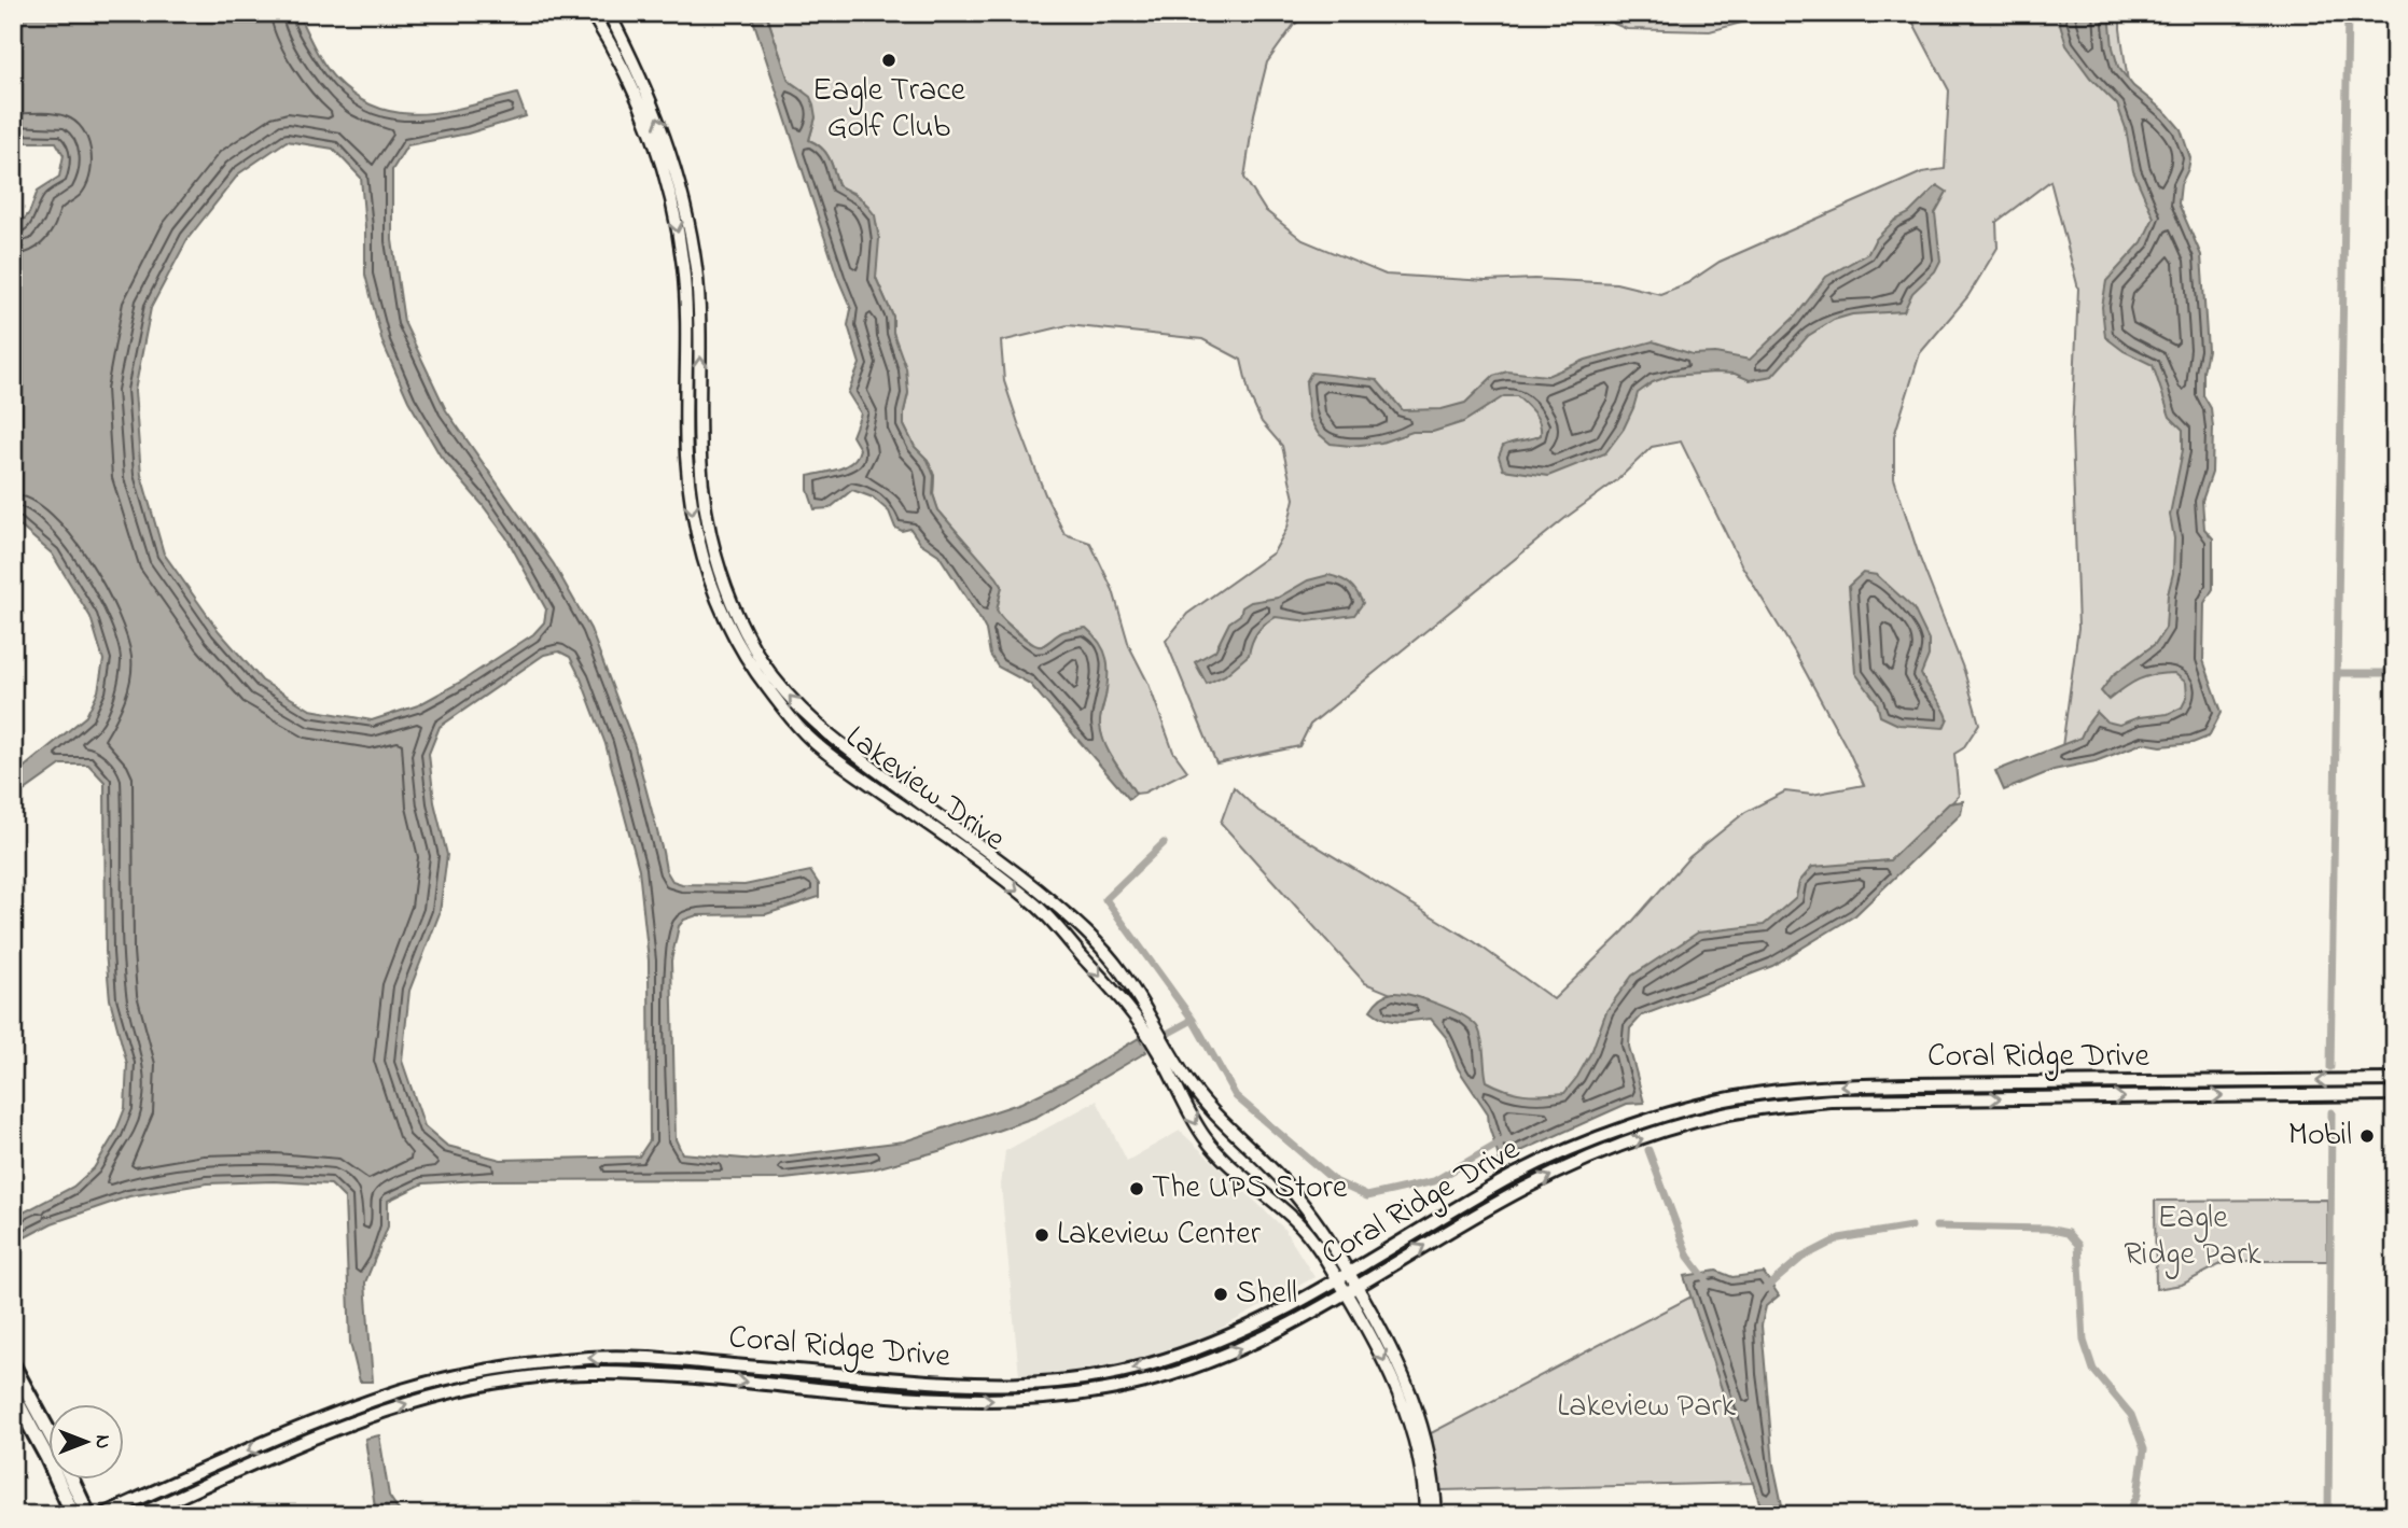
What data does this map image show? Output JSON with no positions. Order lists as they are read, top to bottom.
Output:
{
  "streets": {
    "main road": ["Coral Ridge Drive"],
    "street": ["Lakeview Drive"]
  },
  "crossings": [
    ["Lakeview Drive", "Coral Ridge Drive"]
  ],
  "parks": ["Eagle Ridge Park", "Lakeview Park"],
  "places": [
    "Eagle Trace Golf Club",
    "Mobil",
    "The UPS Store",
    "Lakeview Center",
    "Shell"
  ],
  "north": "right"
}
